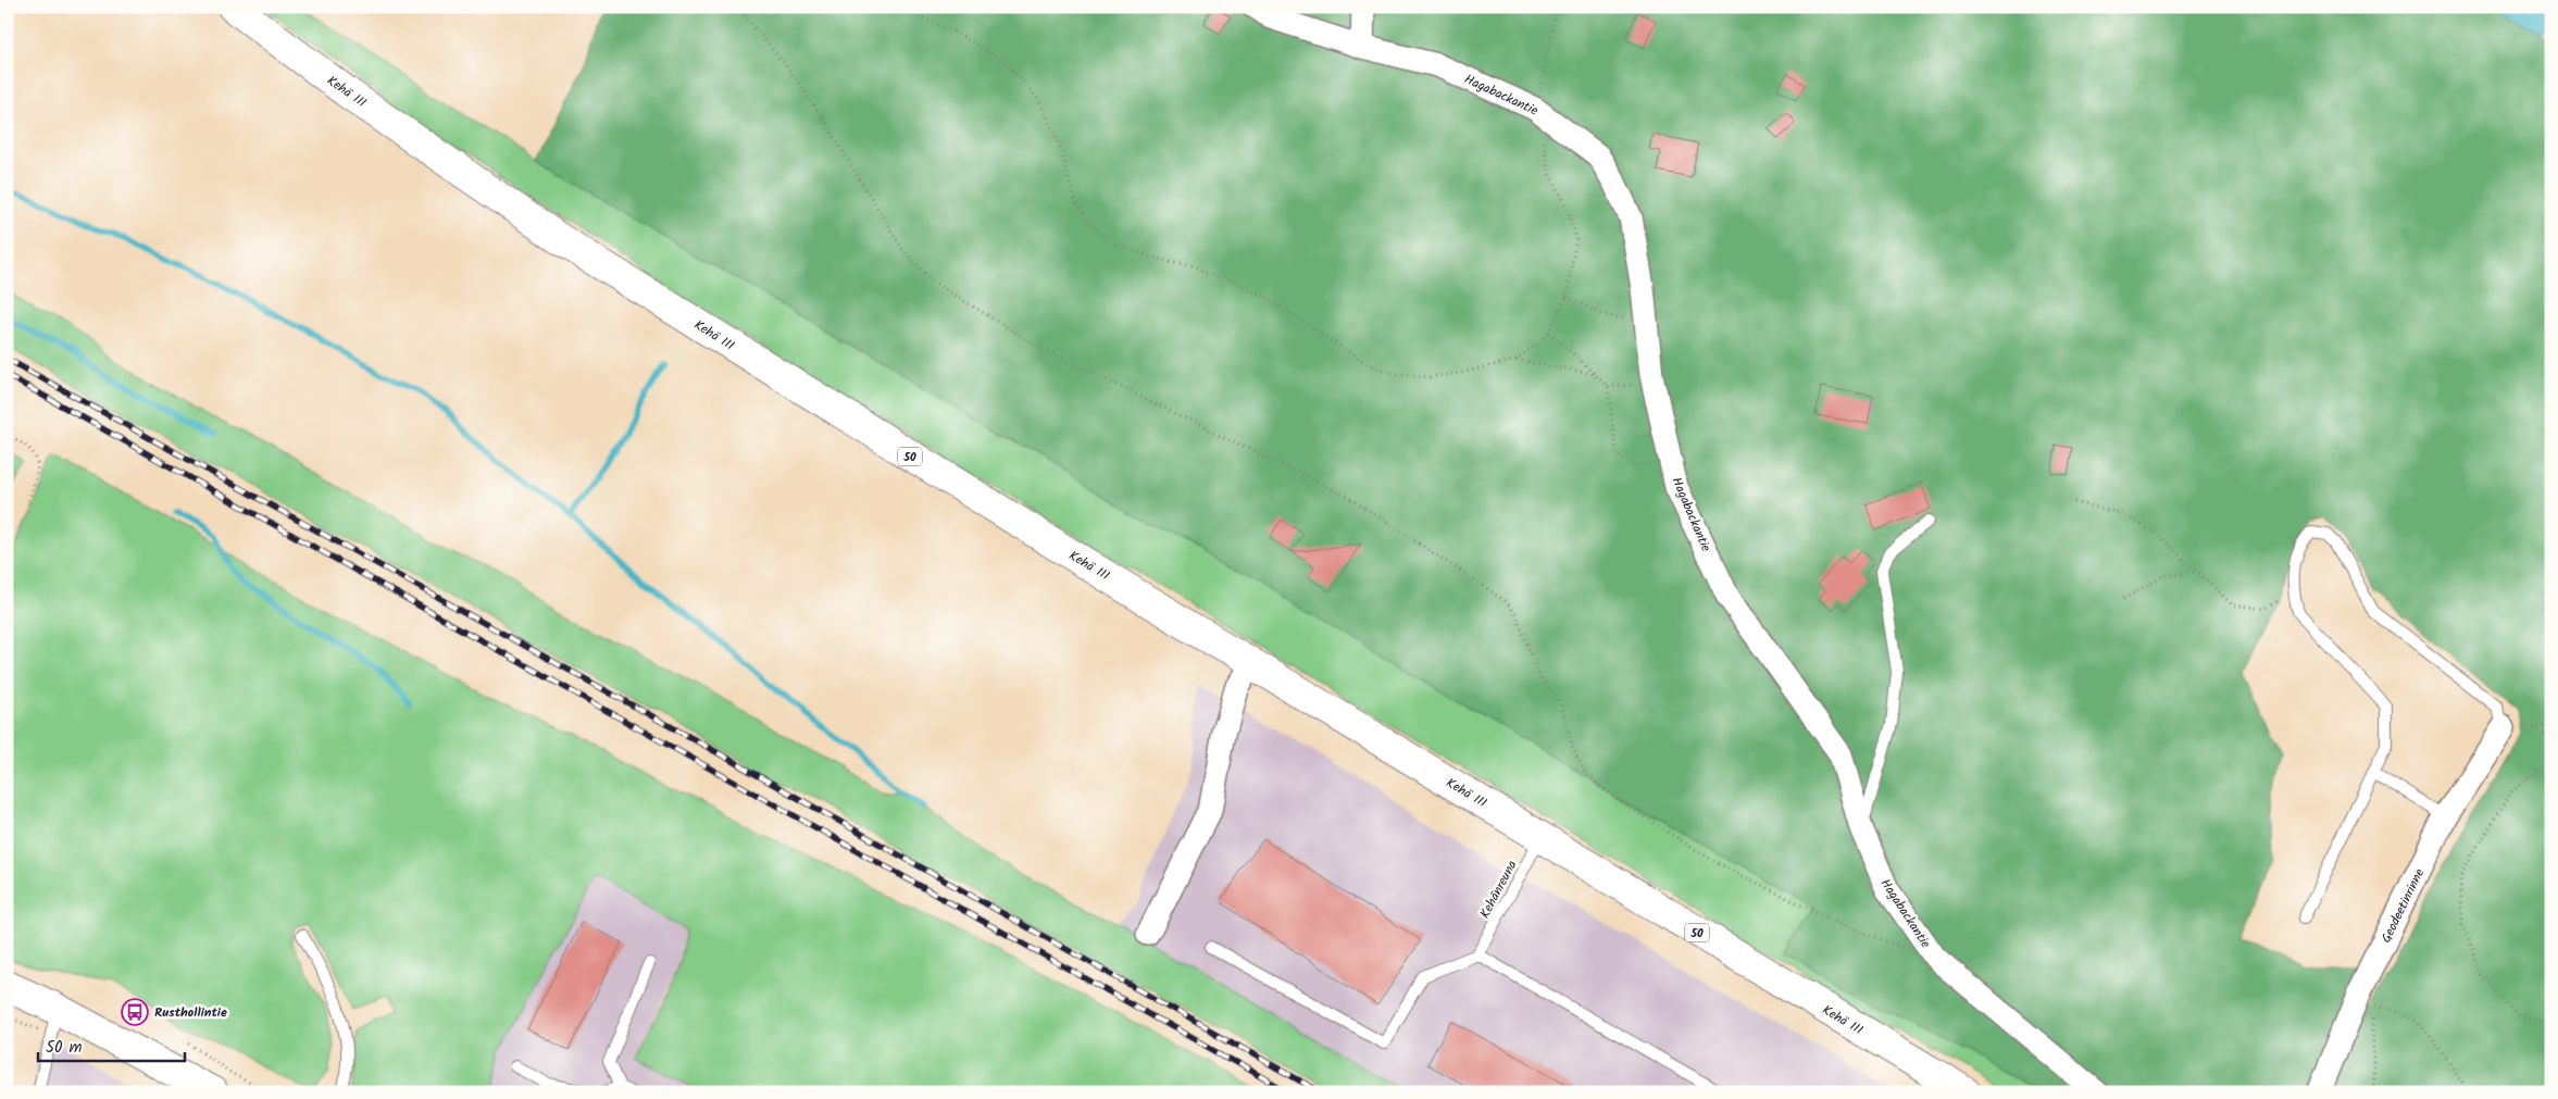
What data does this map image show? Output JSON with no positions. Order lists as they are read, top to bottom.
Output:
{
  "streets": {
    "main road": ["Kehä III", "50"],
    "street": ["Hagabackantie", "Geodeetinrinne"],
    "lane": ["Kehänreuna"]
  },
  "crossings": [
    ["Kehä III", "Kehänreuna"]
  ],
  "places": {
    "bus stop": ["Rusthollintie"]
  },
  "scale_bar": "50 m"
}
